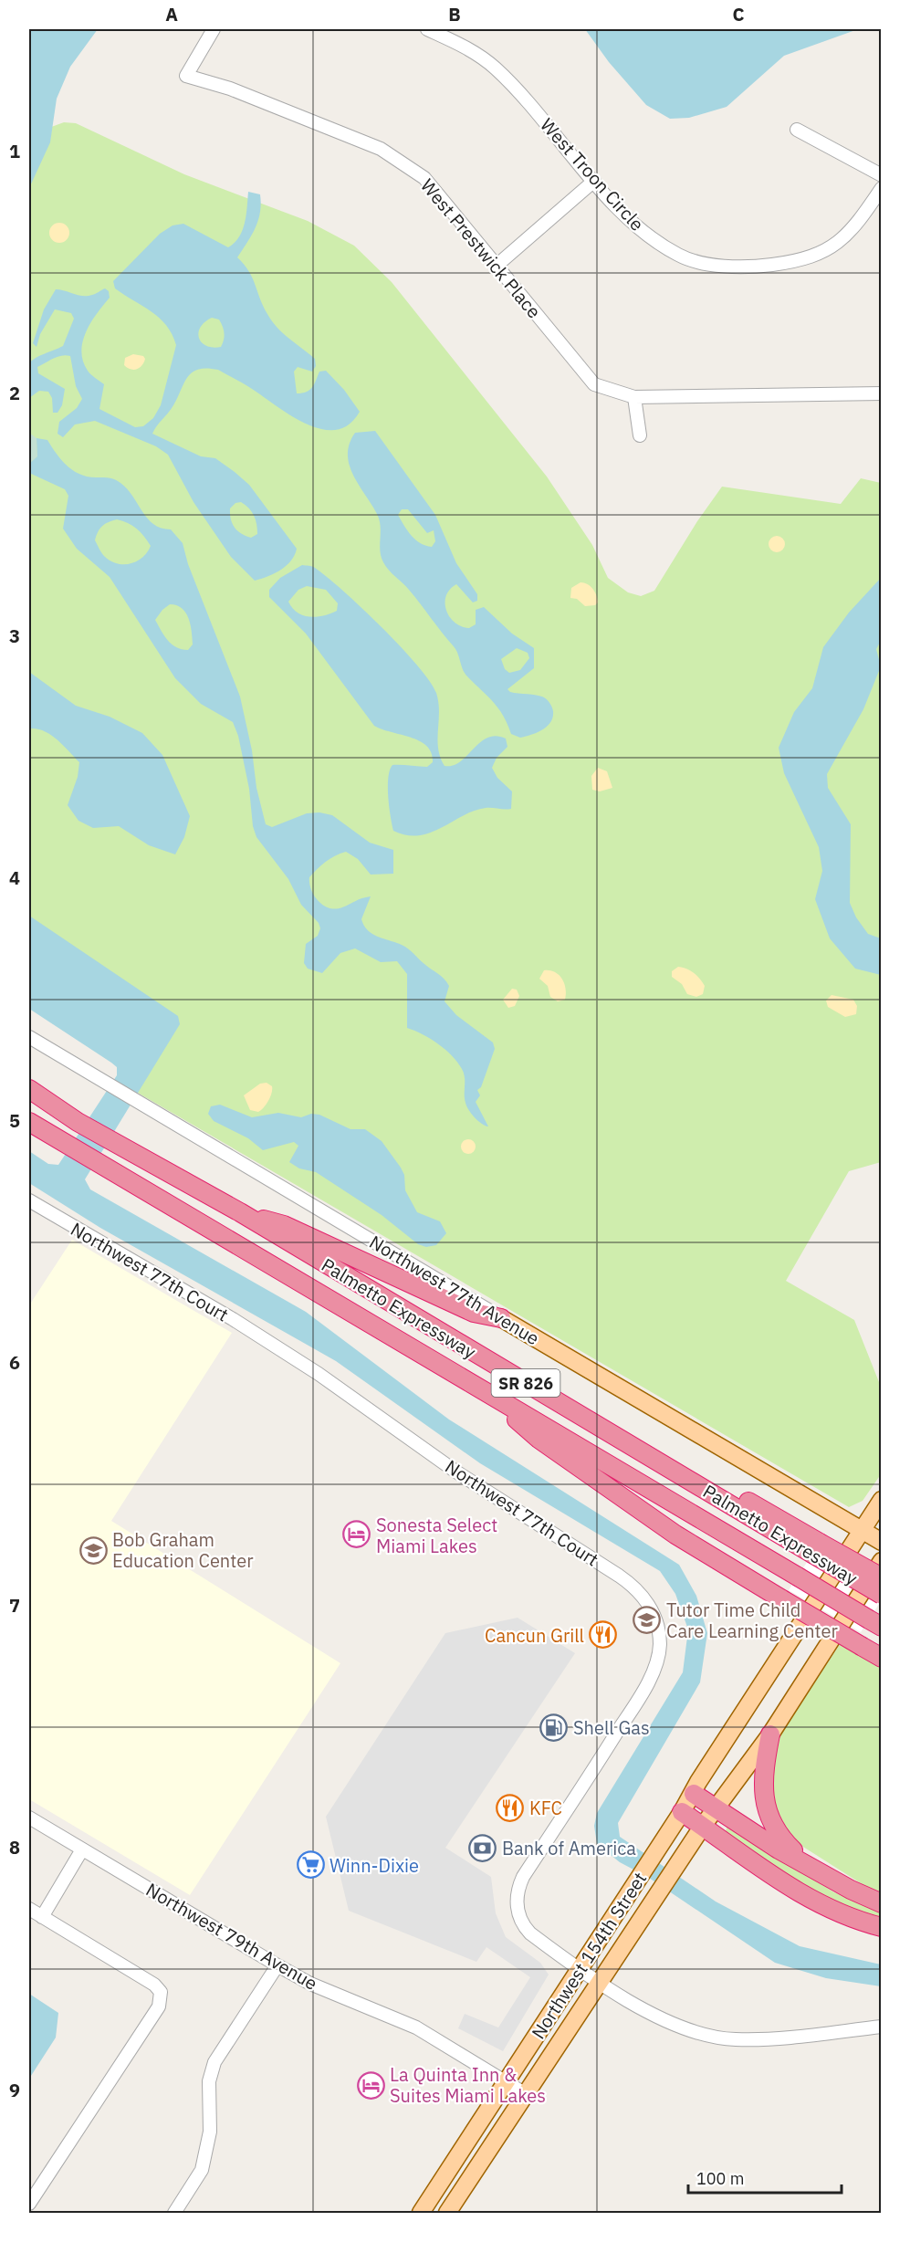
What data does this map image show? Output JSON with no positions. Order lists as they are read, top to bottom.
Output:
{
  "streets": {
    "highway": ["Palmetto Expressway", "SR 826"],
    "main road": ["Northwest 77th Avenue", "Northwest 154th Street"],
    "street": [
      "West Troon Circle",
      "West Prestwick Place",
      "Northwest 77th Court",
      "Northwest 79th Avenue"
    ]
  },
  "crossings": [
    ["Northwest 77th Court", "Northwest 154th Street"],
    ["Northwest 77th Avenue", "Northwest 154th Street"],
    ["Northwest 79th Avenue", "Northwest 154th Street"]
  ],
  "places": {
    "hotel": ["Sonesta Select Miami Lakes", "La Quinta Inn & Suites Miami Lakes"],
    "school or university": ["Bob Graham Education Center", "Tutor Time Child Care Learning Center"],
    "restaurant": ["Cancun Grill", "KFC"],
    "fuel station": ["Shell Gas"],
    "bank": ["Bank of America"],
    "supermarket": ["Winn-Dixie"]
  },
  "scale_bar": "100 m",
  "grid": {
    "columns": ["A", "B", "C"],
    "rows": [
      "1",
      "2",
      "3",
      "4",
      "5",
      "6",
      "7",
      "8",
      "9"
    ]
  }
}
